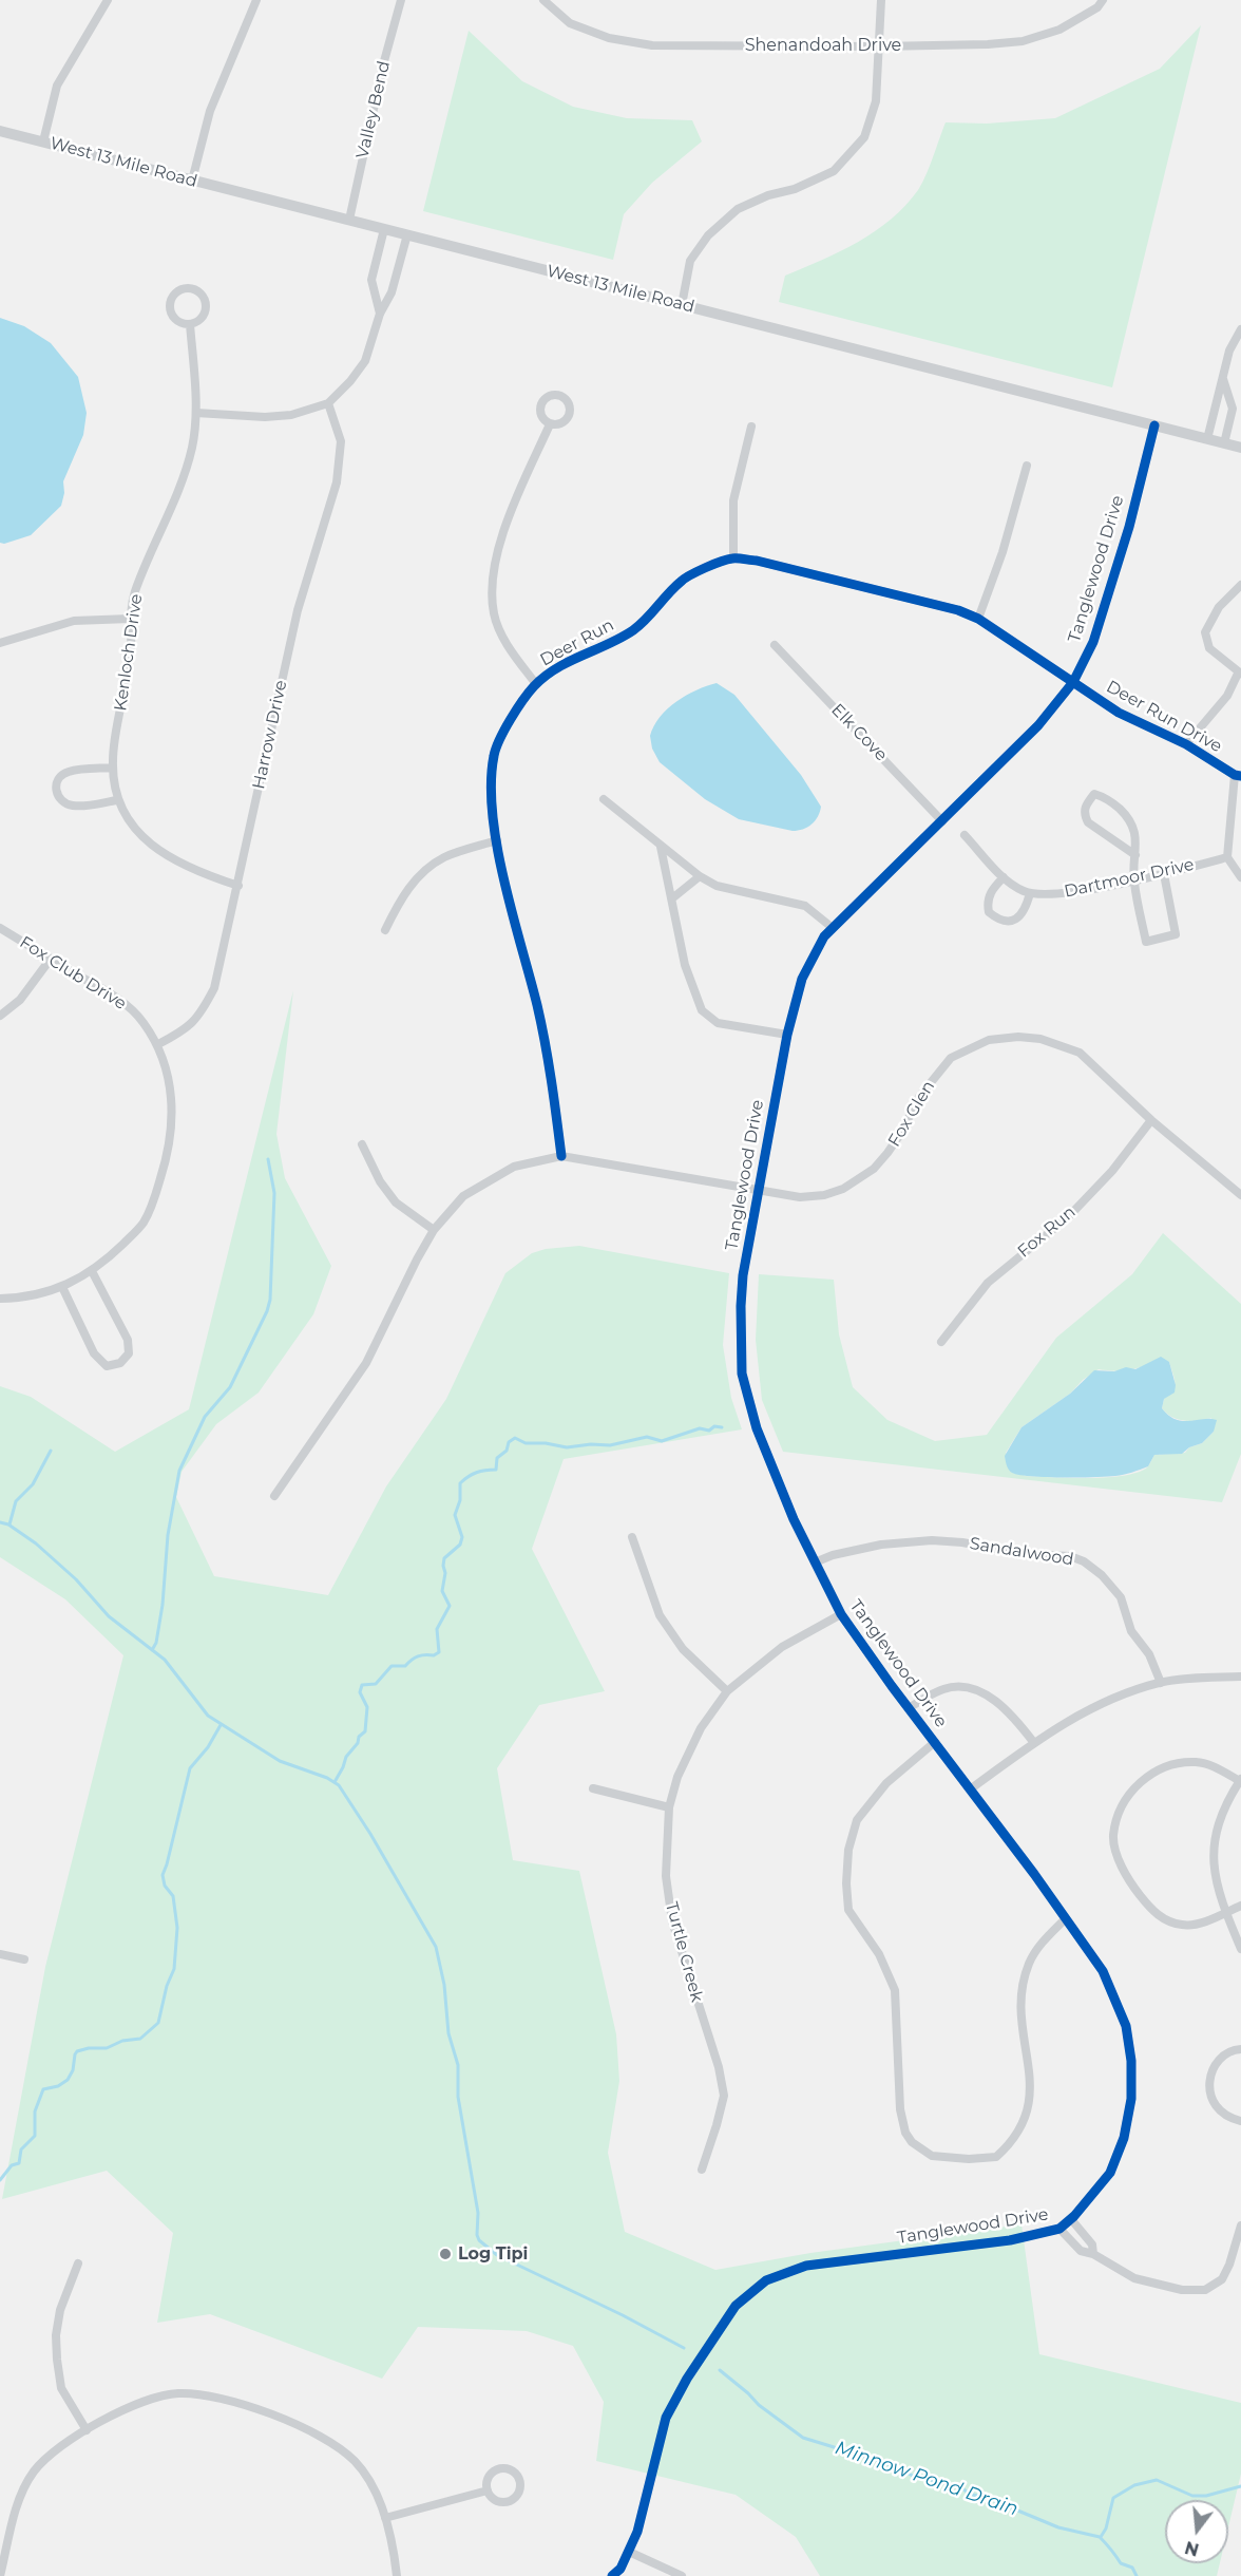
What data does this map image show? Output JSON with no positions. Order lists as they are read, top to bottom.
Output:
{
  "streets": {
    "street": [
      "Shenandoah Drive",
      "Valley Bend",
      "West 13 Mile Road",
      "Tanglewood Drive",
      "Deer Run",
      "Kenloch Drive",
      "Deer Run Drive",
      "Elk Cove",
      "Harrow Drive",
      "Dartmoor Drive",
      "Fox Club Drive",
      "Fox Glen",
      "Fox Run",
      "Sandalwood",
      "Turtle Creek"
    ]
  },
  "crossings": [
    ["Valley Bend", "West 13 Mile Road"],
    ["West 13 Mile Road", "Tanglewood Drive"],
    ["Tanglewood Drive", "Deer Run Drive"],
    ["Tanglewood Drive", "Elk Cove"],
    ["Tanglewood Drive", "Fox Glen"],
    ["Tanglewood Drive", "Sandalwood"],
    ["Tanglewood Drive", "Turtle Creek"],
    ["Deer Run", "Fox Glen"],
    ["Kenloch Drive", "Harrow Drive"],
    ["Deer Run Drive", "Dartmoor Drive"],
    ["Harrow Drive", "Fox Club Drive"],
    ["Fox Glen", "Fox Run"]
  ],
  "water": ["Minnow Pond Drain"],
  "places": ["Log Tipi"],
  "north": "bottom"
}
